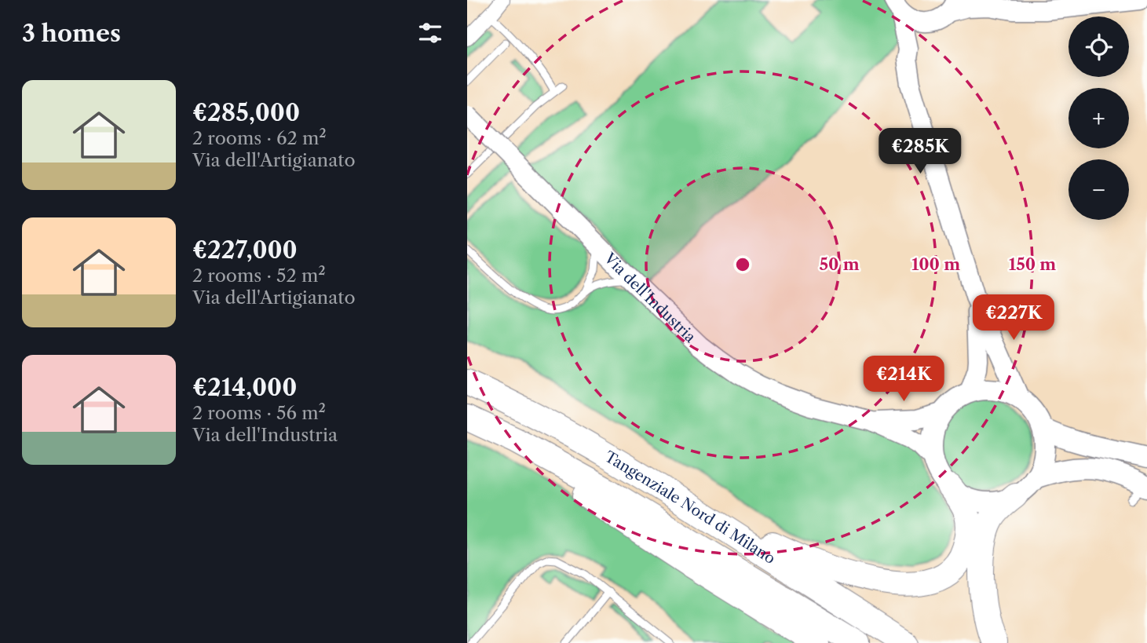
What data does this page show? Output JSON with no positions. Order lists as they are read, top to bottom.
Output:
{
  "streets": {
    "highway": ["Tangenziale Nord di Milano"],
    "street": ["Via dell'Industria"]
  },
  "page": {
    "heading": "3 homes",
    "map_buttons": ["+", "−"],
    "list": [
      {
        "name": "€285,000",
        "note": "2 rooms · 62 m² · Via dell'Artigianato"
      },
      {
        "name": "€227,000",
        "note": "2 rooms · 52 m² · Via dell'Artigianato"
      },
      {
        "name": "€214,000",
        "note": "2 rooms · 56 m² · Via dell'Industria"
      }
    ],
    "price": ["€285K", "€227K", "€214K"]
  },
  "rings": ["50 m", "100 m", "150 m"]
}
